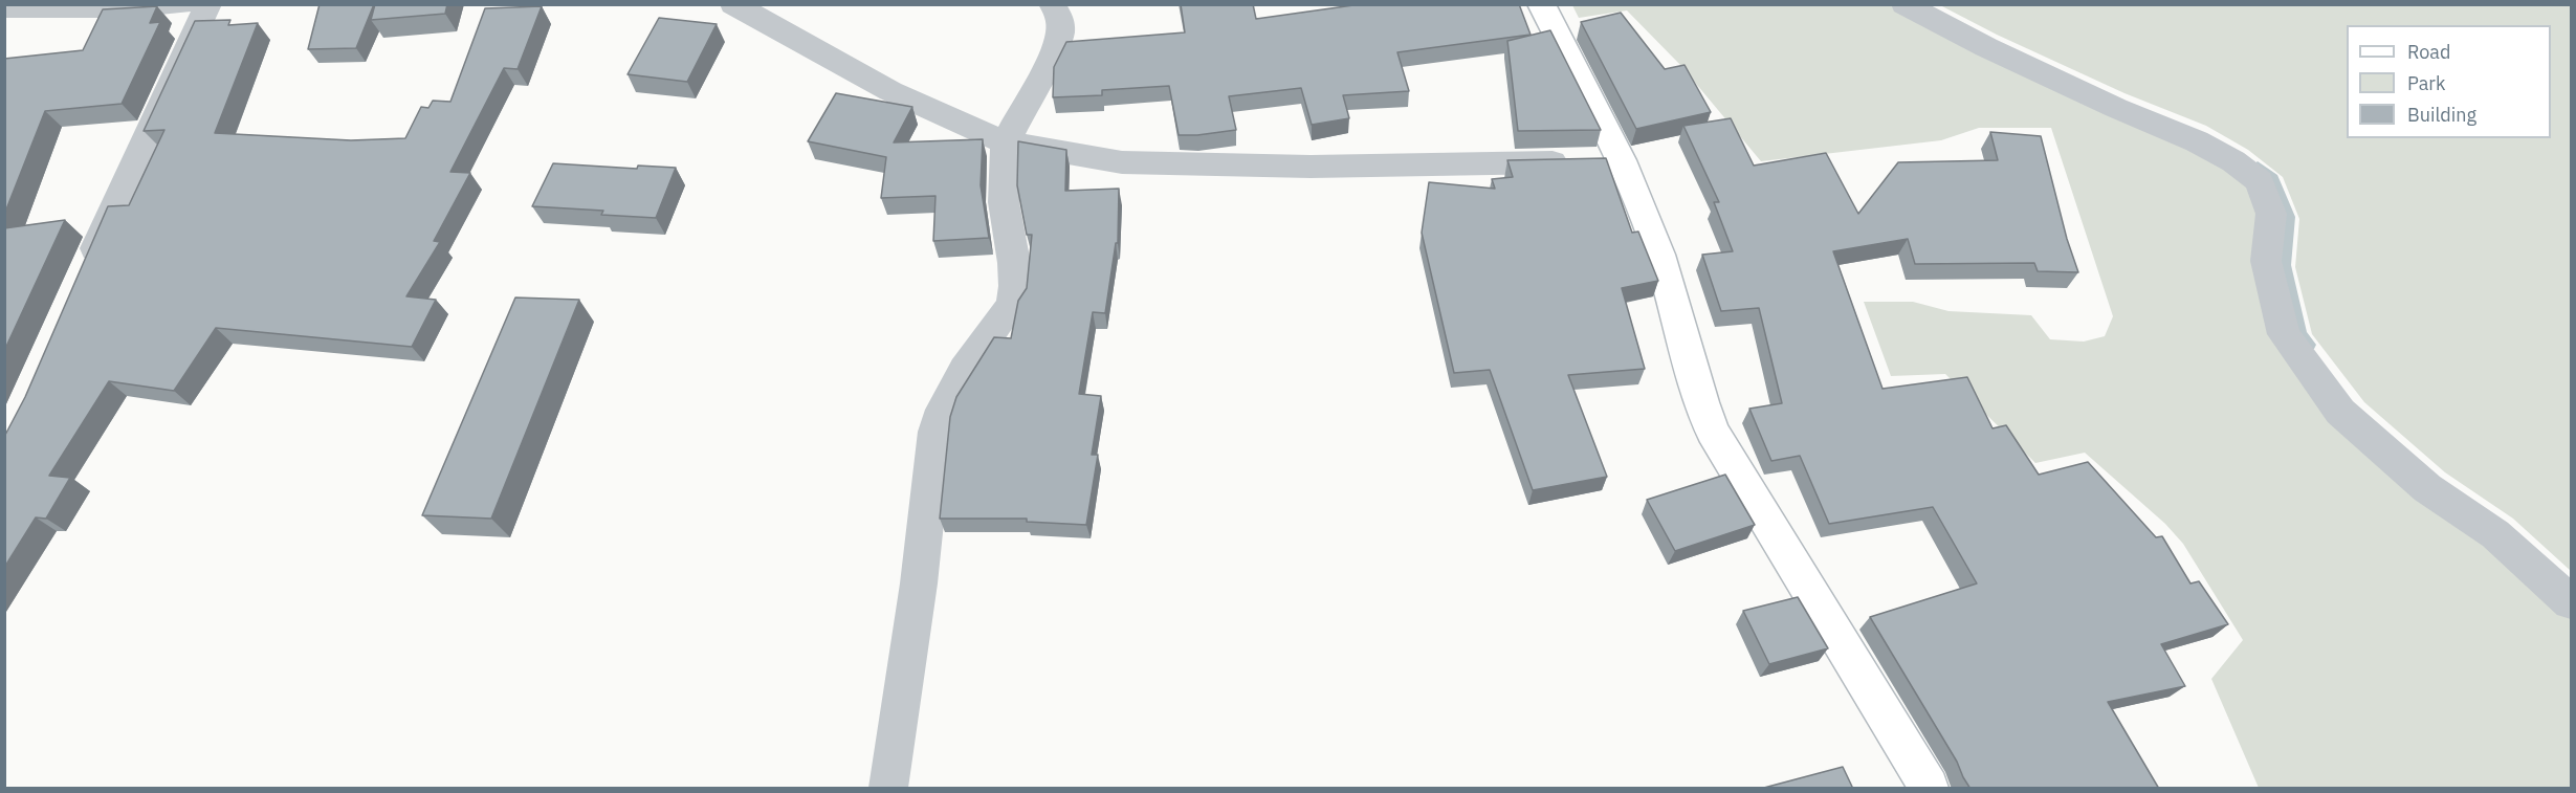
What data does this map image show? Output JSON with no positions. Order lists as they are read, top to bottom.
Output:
{
  "legend": ["Road", "Park", "Building"]
}
